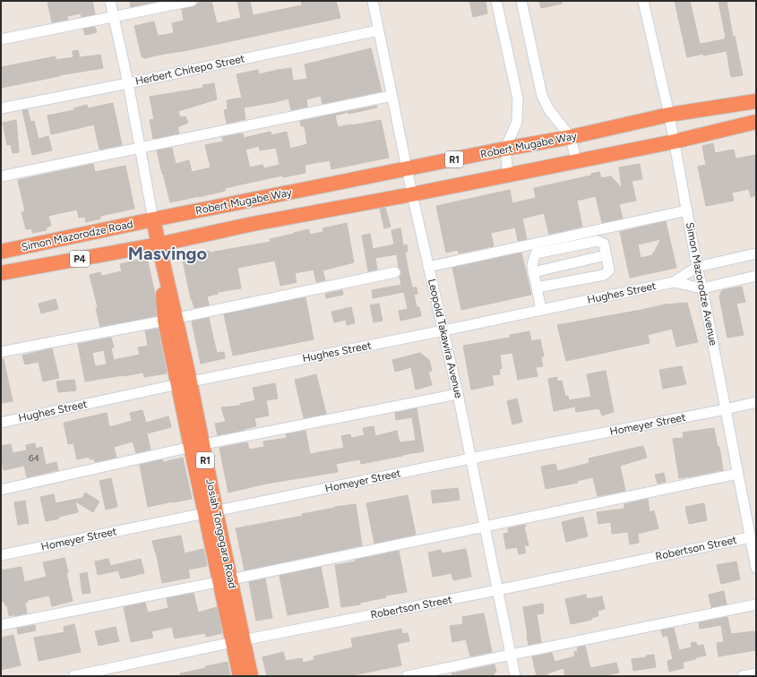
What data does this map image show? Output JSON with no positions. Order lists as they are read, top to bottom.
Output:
{
  "streets": {
    "highway": [
      "Robert Mugabe Way",
      "R1",
      "Simon Mazorodze Road",
      "P4",
      "Josiah Tongogara Road"
    ],
    "street": [
      "Herbert Chitepo Street",
      "Simon Mazorodze Avenue",
      "Hughes Street",
      "Leopold Takawira Avenue",
      "Homeyer Street",
      "Robertson Street"
    ]
  },
  "crossings": [
    ["Herbert Chitepo Street", "Leopold Takawira Avenue"],
    ["Robert Mugabe Way", "Simon Mazorodze Road"],
    ["Robert Mugabe Way", "Simon Mazorodze Avenue"],
    ["Robert Mugabe Way", "Leopold Takawira Avenue"],
    ["Robert Mugabe Way", "Josiah Tongogara Road"],
    ["R1", "Simon Mazorodze Road"],
    ["R1", "Simon Mazorodze Avenue"],
    ["R1", "Leopold Takawira Avenue"],
    ["R1", "Josiah Tongogara Road"],
    ["Simon Mazorodze Road", "Josiah Tongogara Road"],
    ["Simon Mazorodze Avenue", "Homeyer Street"],
    ["Simon Mazorodze Avenue", "Robertson Street"],
    ["Hughes Street", "Leopold Takawira Avenue"],
    ["Hughes Street", "Josiah Tongogara Road"],
    ["Leopold Takawira Avenue", "Homeyer Street"],
    ["Leopold Takawira Avenue", "Robertson Street"],
    ["Homeyer Street", "Josiah Tongogara Road"],
    ["Josiah Tongogara Road", "Robertson Street"]
  ],
  "districts": ["Masvingo"],
  "house_numbers": ["64"]
}
